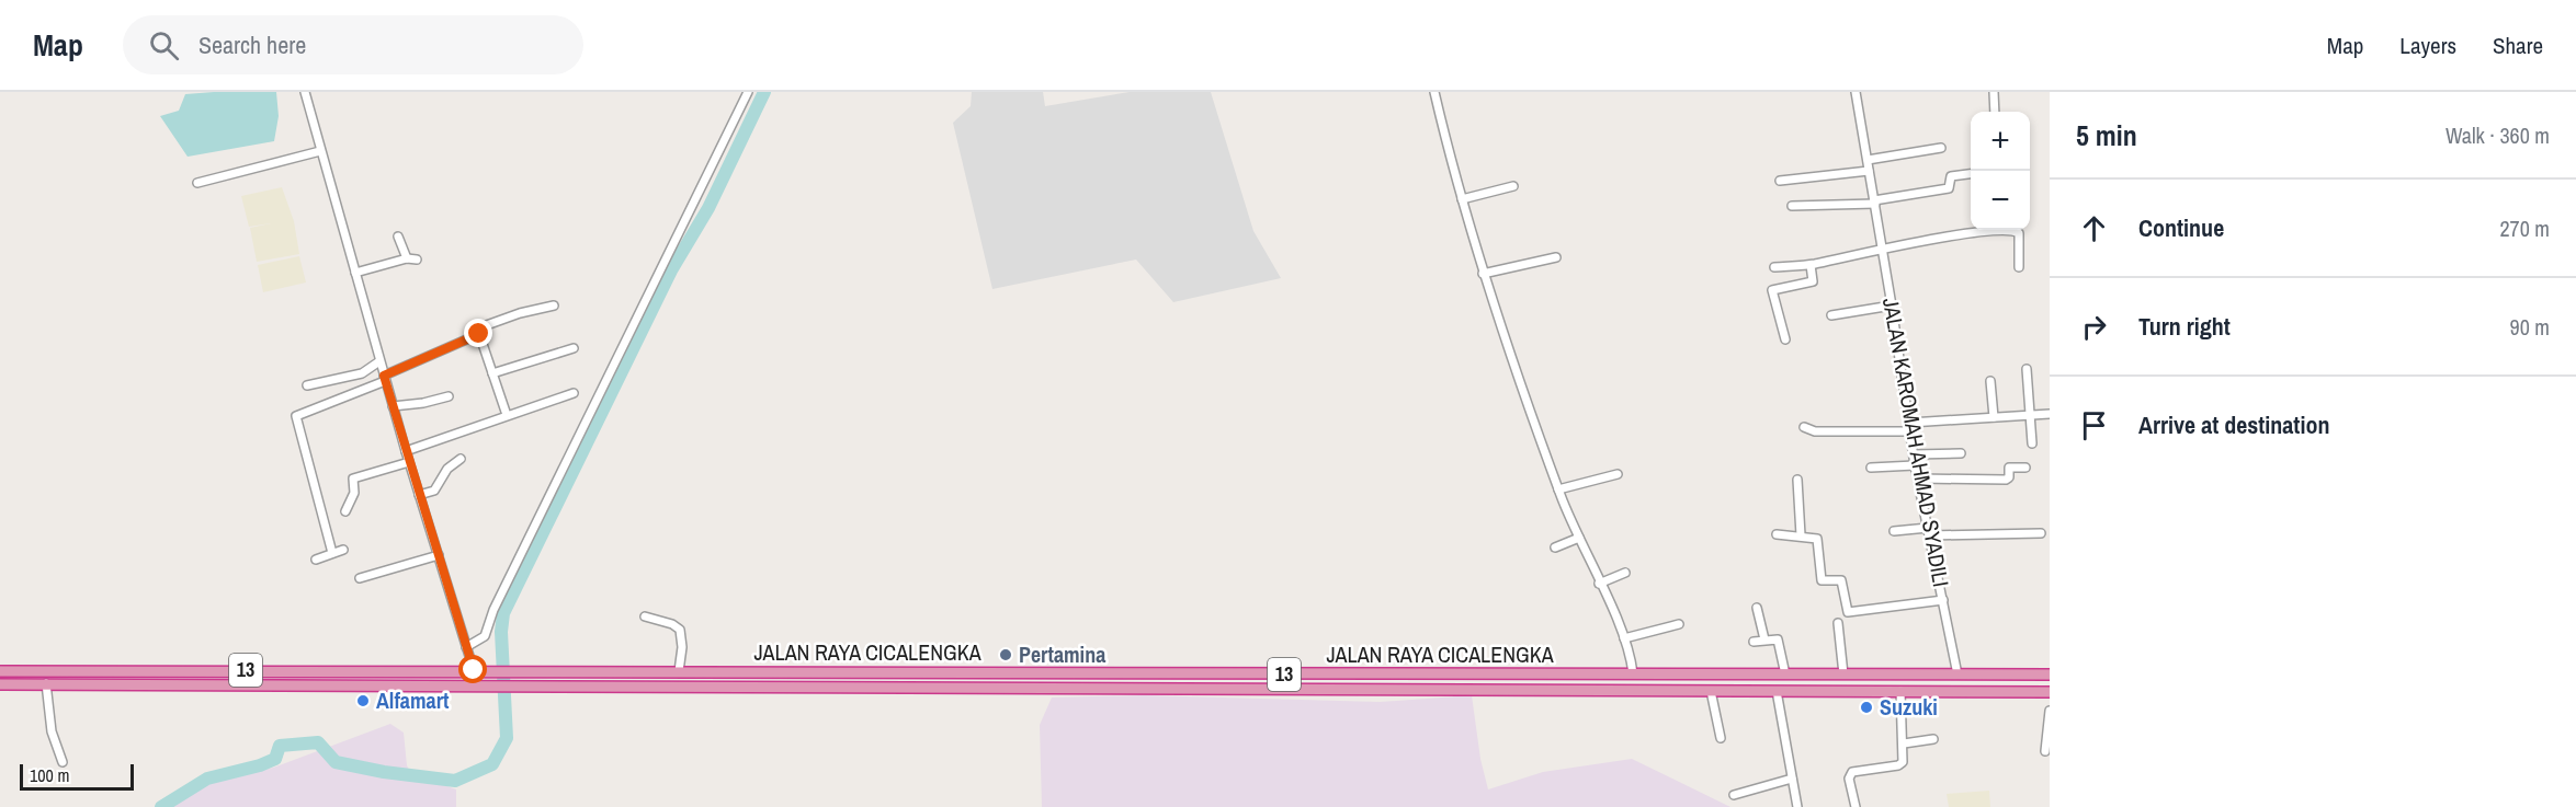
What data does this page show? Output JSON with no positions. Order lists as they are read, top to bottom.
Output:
{
  "streets": {
    "highway": ["JALAN RAYA CICALENGKA", "13"],
    "street": ["JALAN KAROMAH AHMAD SYADILI"]
  },
  "crossings": [
    ["JALAN KAROMAH AHMAD SYADILI", "JALAN RAYA CICALENGKA"]
  ],
  "places": ["Pertamina", "Alfamart", "Suzuki"],
  "scale_bar": "100 m",
  "page": {
    "header": "Map",
    "search": "Search here",
    "nav": ["Map", "Layers", "Share"],
    "heading": ["5 min", "Walk · 360 m"],
    "map_buttons": ["+", "−"],
    "list": [
      ["Continue", "270 m"],
      ["Turn right", "90 m"],
      "Arrive at destination"
    ],
    "scale": "100 m"
  }
}
